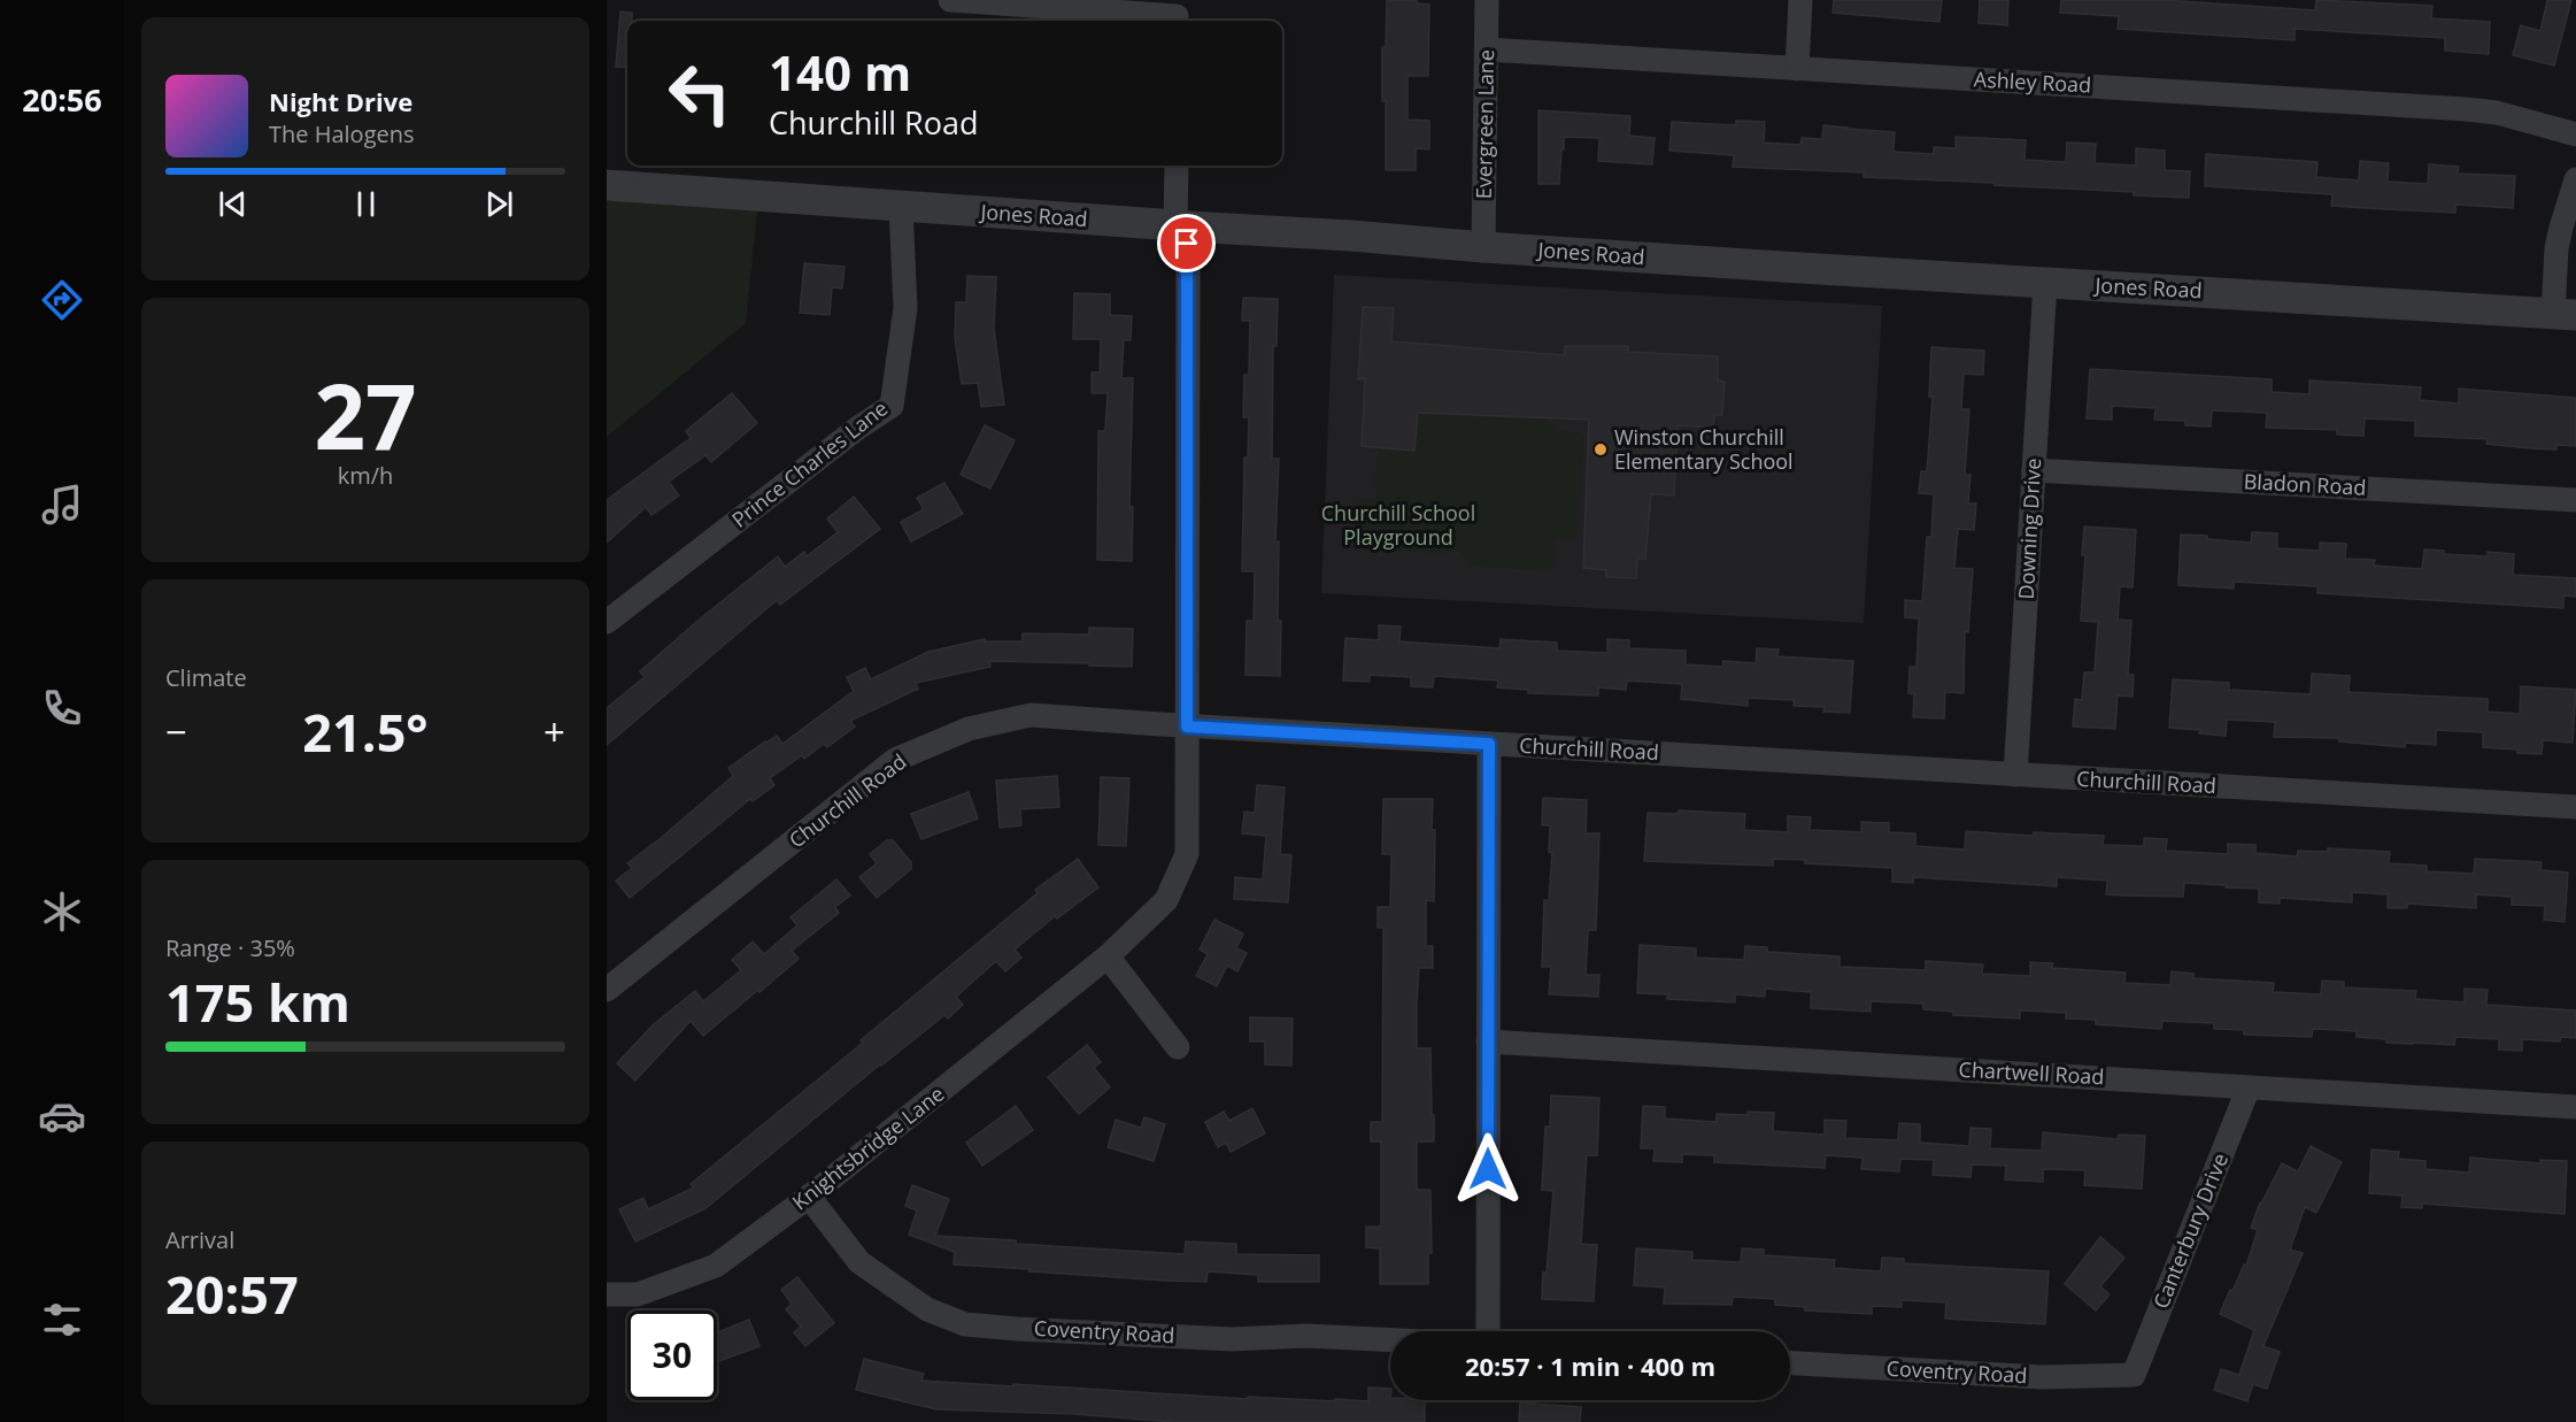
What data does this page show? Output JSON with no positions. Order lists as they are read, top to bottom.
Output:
{
  "streets": {
    "street": [
      "Ashley Road",
      "Evergreen Lane",
      "Jones Road",
      "Prince Charles Lane",
      "Bladon Road",
      "Downing Drive",
      "Churchill Road",
      "Chartwell Road",
      "Knightsbridge Lane",
      "Canterbury Drive",
      "Coventry Road"
    ]
  },
  "crossings": [
    ["Ashley Road", "Evergreen Lane"],
    ["Evergreen Lane", "Jones Road"],
    ["Jones Road", "Prince Charles Lane"],
    ["Jones Road", "Downing Drive"],
    ["Jones Road", "Knightsbridge Lane"],
    ["Bladon Road", "Downing Drive"],
    ["Downing Drive", "Churchill Road"],
    ["Churchill Road", "Knightsbridge Lane"],
    ["Chartwell Road", "Canterbury Drive"],
    ["Knightsbridge Lane", "Coventry Road"],
    ["Canterbury Drive", "Coventry Road"]
  ],
  "parks": ["Churchill School Playground"],
  "places": ["Winston Churchill Elementary School"],
  "page": {
    "tabs": "20:56",
    "turn": ["140 m", "Churchill Road"],
    "song": ["Night Drive", "The Halogens"],
    "tile": [
      ["27", "km/h"],
      "Climate",
      ["Range · 35%", "175 km"],
      ["Arrival", "20:57"]
    ],
    "heat": ["−", "21.5°", "+"],
    "limit": "30",
    "trip": "20:57 · 1 min · 400 m"
  }
}
